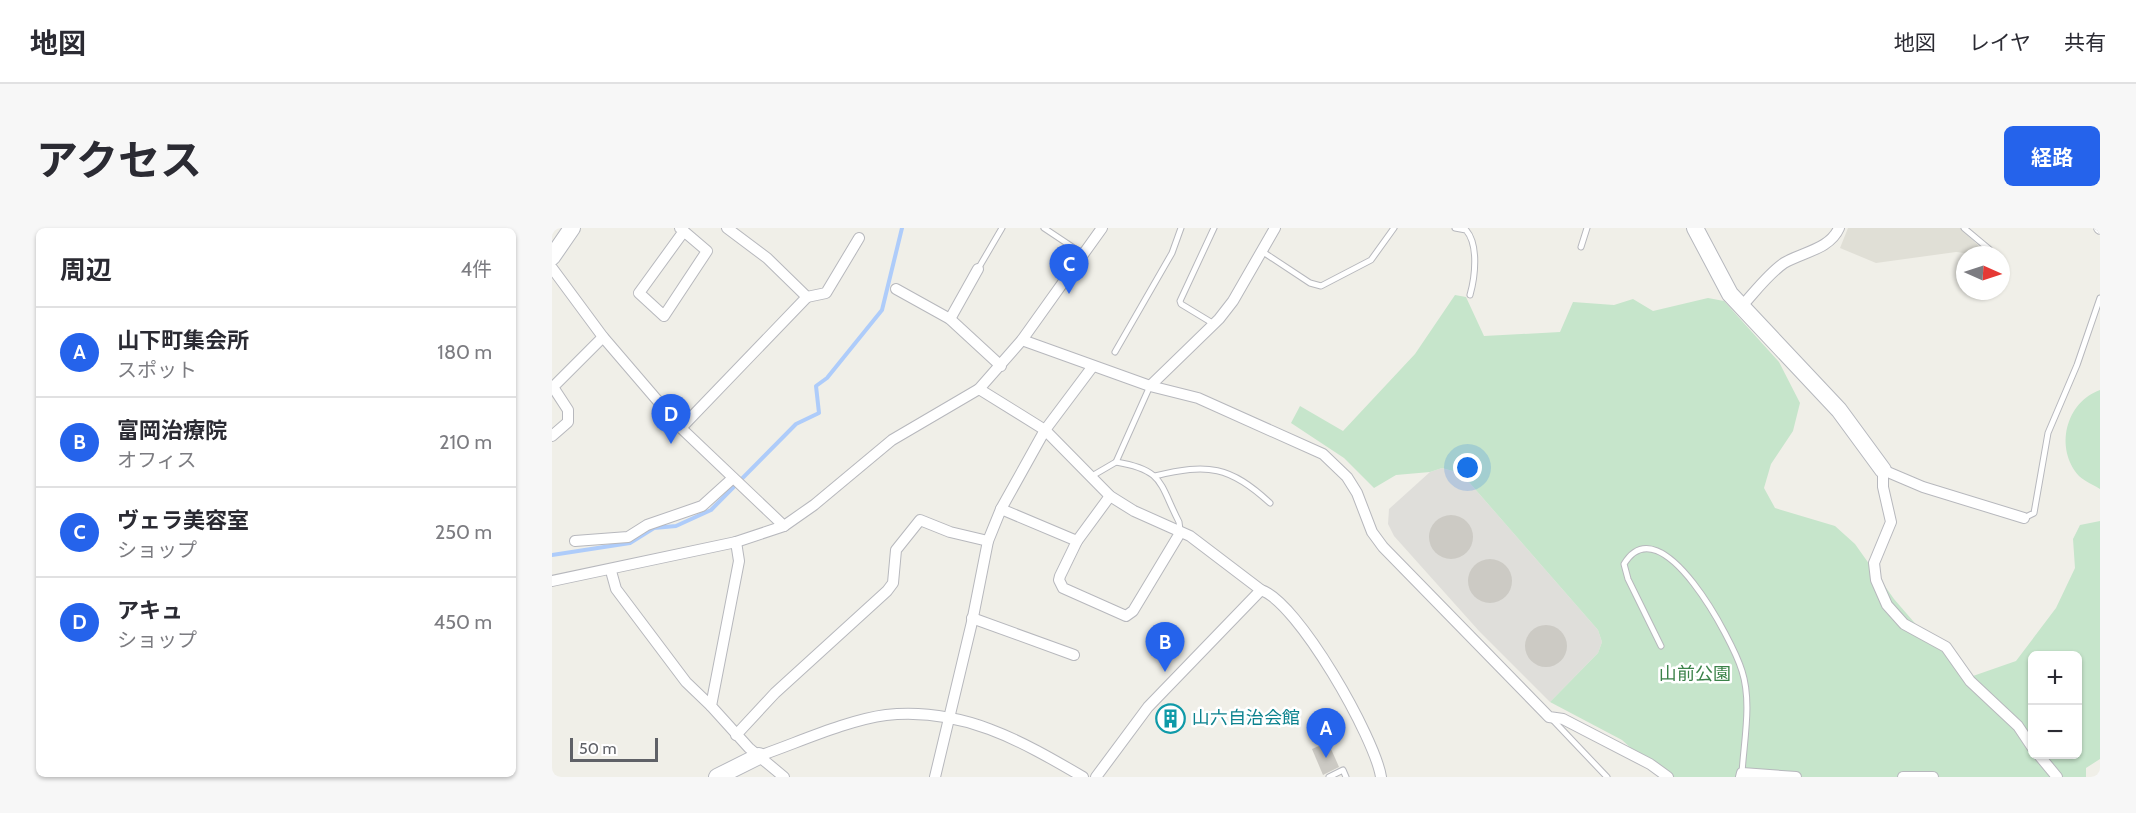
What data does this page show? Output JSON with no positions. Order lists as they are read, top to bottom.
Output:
{
  "parks": ["山前公園"],
  "places": {
    "building": ["山六自治会館"]
  },
  "scale_bar": "50 m",
  "north": "right",
  "page": {
    "header": "地図",
    "nav": ["地図", "レイヤ", "共有"],
    "title": "アクセス",
    "buttons": "経路",
    "heading": ["周辺", "4件"],
    "pins": [
      "C",
      "D",
      "B",
      "A"
    ],
    "list": [
      {
        "mark": "A",
        "name": "山下町集会所",
        "note": "スポット",
        "value": "180 m"
      },
      {
        "mark": "B",
        "name": "富岡治療院",
        "note": "オフィス",
        "value": "210 m"
      },
      {
        "mark": "C",
        "name": "ヴェラ美容室",
        "note": "ショップ",
        "value": "250 m"
      },
      {
        "mark": "D",
        "name": "アキュ",
        "note": "ショップ",
        "value": "450 m"
      }
    ],
    "map_buttons": ["+", "−"],
    "scale": "50 m"
  }
}
